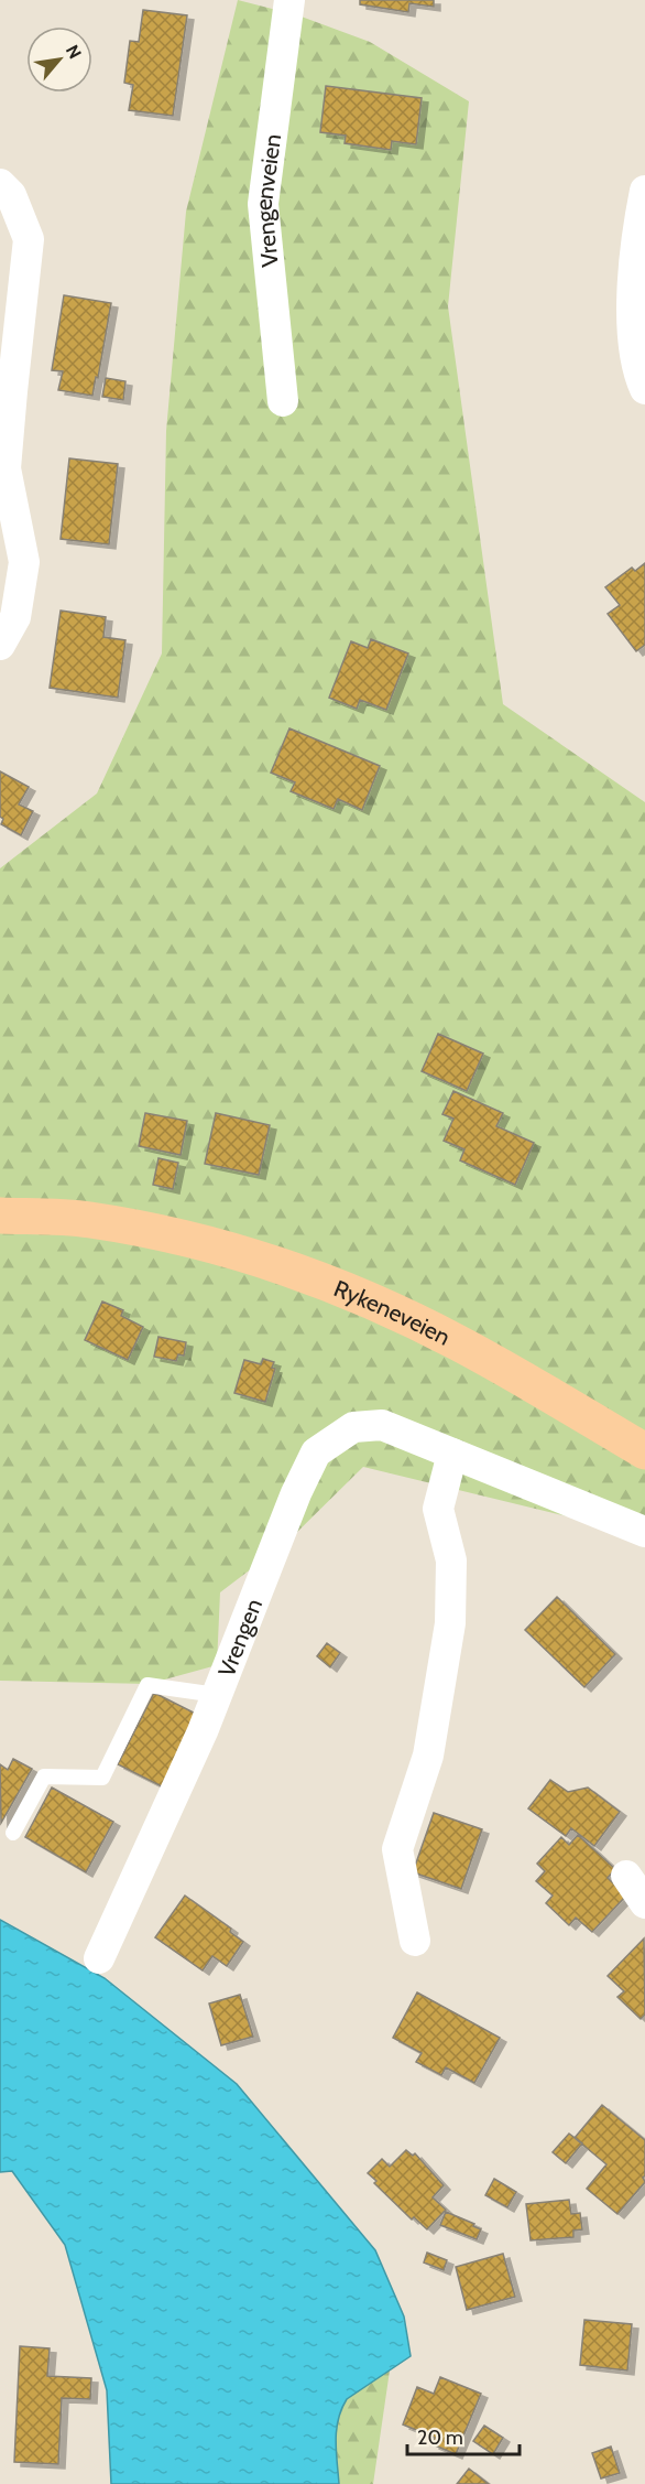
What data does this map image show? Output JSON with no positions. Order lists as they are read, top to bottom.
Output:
{
  "streets": {
    "main road": ["Rykeneveien"],
    "street": ["Vrengenveien", "Vrengen"]
  },
  "scale_bar": "20 m",
  "north": "top right"
}
